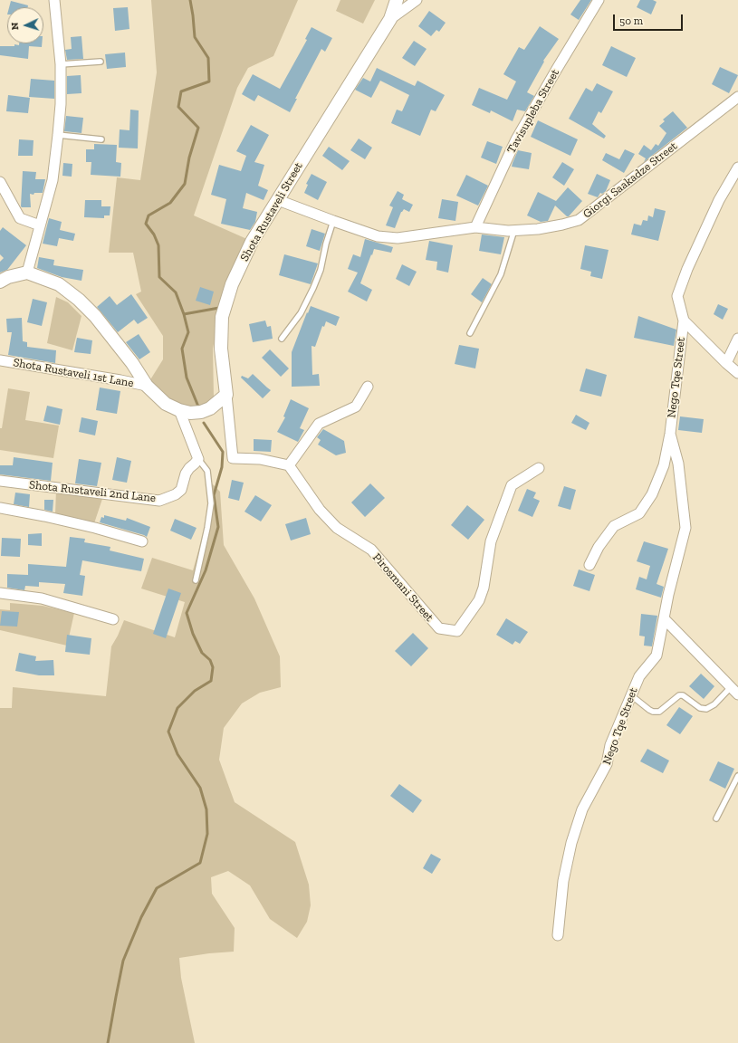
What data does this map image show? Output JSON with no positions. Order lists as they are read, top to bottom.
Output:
{
  "streets": {
    "street": [
      "Tavisupleba Street",
      "Giorgi Saakadze Street",
      "Shota Rustaveli Street",
      "Shota Rustaveli 1st Lane",
      "Nego Tqe Street",
      "Shota Rustaveli 2nd Lane",
      "Pirosmani Street"
    ]
  },
  "crossings": [
    ["Tavisupleba Street", "Giorgi Saakadze Street"],
    ["Giorgi Saakadze Street", "Shota Rustaveli Street"]
  ],
  "scale_bar": "50 m",
  "north": "left"
}
